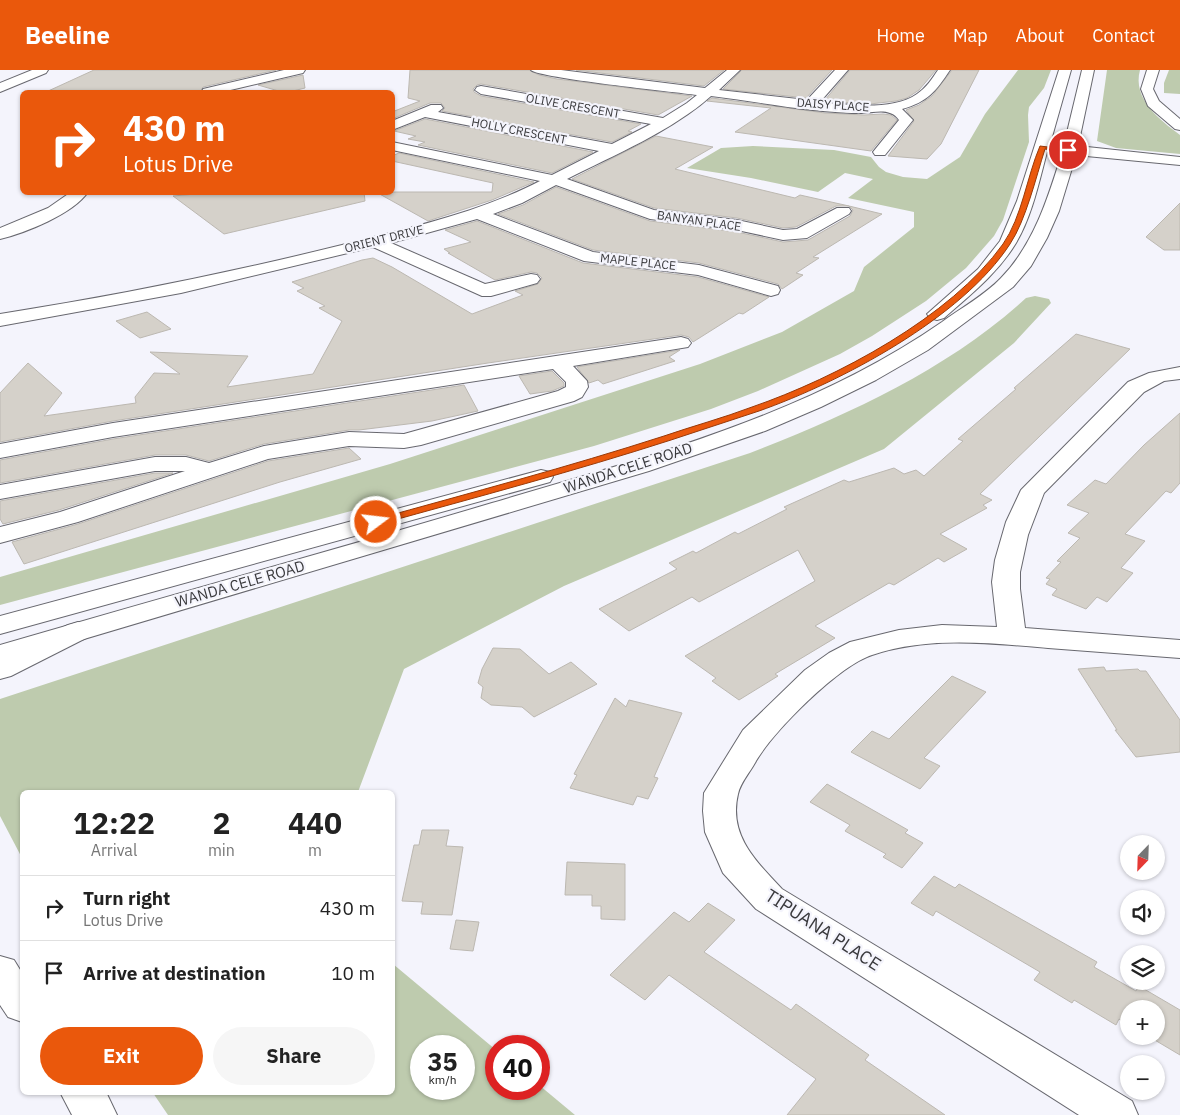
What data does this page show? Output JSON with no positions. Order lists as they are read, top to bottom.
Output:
{
  "streets": {
    "street": [
      "DAISY PLACE",
      "OLIVE CRESCENT",
      "HOLLY CRESCENT",
      "BANYAN PLACE",
      "ORIENT DRIVE",
      "MAPLE PLACE",
      "WANDA CELE ROAD",
      "TIPUANA PLACE"
    ]
  },
  "crossings": [
    ["DAISY PLACE", "OLIVE CRESCENT"],
    ["DAISY PLACE", "ORIENT DRIVE"],
    ["OLIVE CRESCENT", "ORIENT DRIVE"],
    ["HOLLY CRESCENT", "ORIENT DRIVE"],
    ["BANYAN PLACE", "ORIENT DRIVE"],
    ["ORIENT DRIVE", "MAPLE PLACE"]
  ],
  "north": "bottom left",
  "page": {
    "header": "Beeline",
    "nav": [
      "Home",
      "Map",
      "About",
      "Contact"
    ],
    "turn": ["430 m", "Lotus Drive"],
    "eta": [
      "12:22",
      "Arrival",
      "2",
      "min",
      "440",
      "m"
    ],
    "map_buttons": ["+", "−"],
    "list": [
      {
        "name": "Turn right",
        "note": "Lotus Drive",
        "value": "430 m"
      },
      {
        "name": "Arrive at destination",
        "value": "10 m"
      }
    ],
    "buttons": ["Exit", "Share"],
    "speed": "35 km/h",
    "limit": "40"
  }
}
